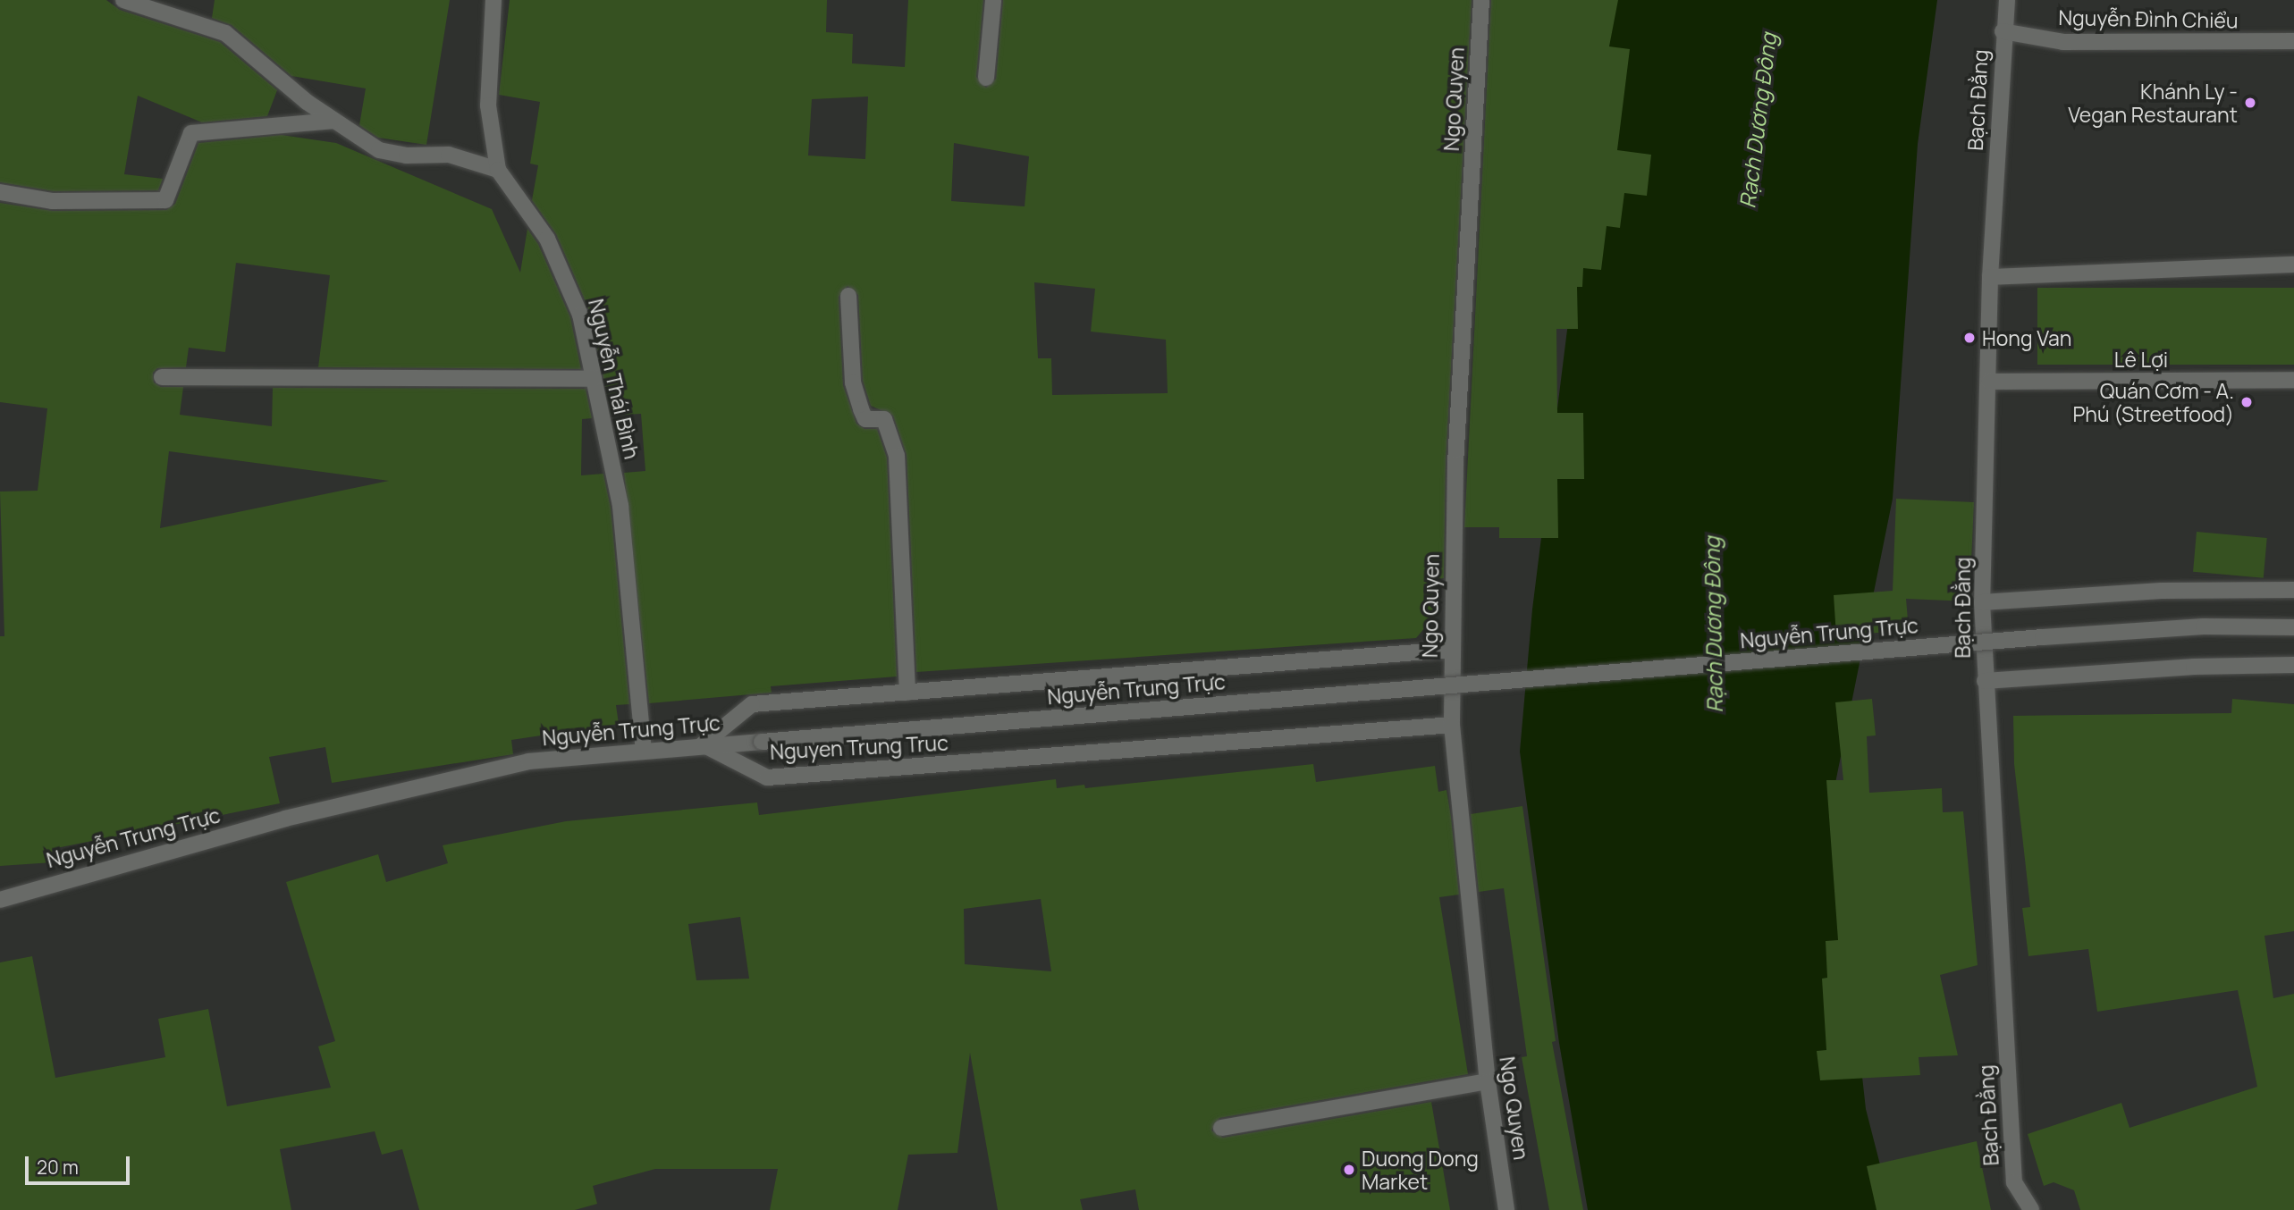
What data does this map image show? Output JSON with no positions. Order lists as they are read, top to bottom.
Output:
{
  "streets": {
    "street": [
      "Nguyễn Đình Chiểu",
      "Ngo Quyen",
      "Bạch Đằng",
      "Lê Lợi",
      "Nguyễn Thái Bình",
      "Nguyễn Trung Trực",
      "Nguyen Trung Truc"
    ]
  },
  "crossings": [
    ["Nguyễn Đình Chiểu", "Bạch Đằng"],
    ["Ngo Quyen", "Nguyen Trung Truc"],
    ["Bạch Đằng", "Lê Lợi"],
    ["Nguyễn Thái Bình", "Nguyễn Trung Trực"],
    ["Nguyễn Trung Trực", "Nguyen Trung Truc"]
  ],
  "water": ["Rạch Dương Đông"],
  "places": [
    "Khánh Ly - Vegan Restaurant",
    "Hong Van",
    "Quán Cơm - A. Phú (Streetfood)",
    "Duong Dong Market"
  ],
  "scale_bar": "20 m"
}
